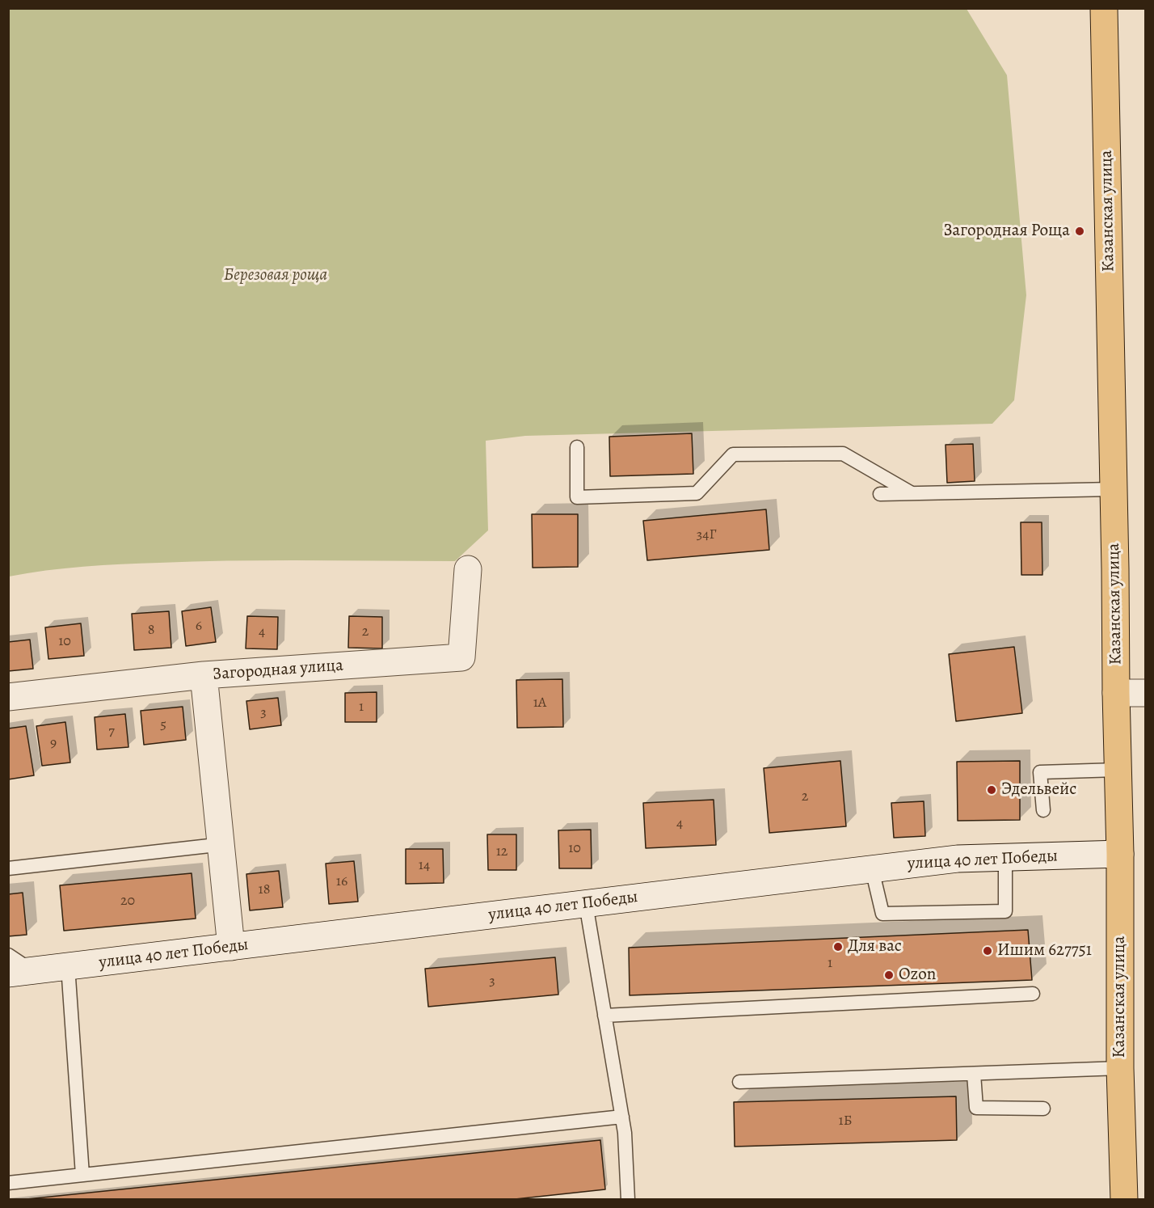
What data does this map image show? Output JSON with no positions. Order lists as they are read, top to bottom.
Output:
{
  "streets": {
    "main road": ["Казанская улица"],
    "street": ["Загородная улица", "улица 40 лет Победы"]
  },
  "crossings": [
    ["Казанская улица", "улица 40 лет Победы"]
  ],
  "parks": ["Березовая роща"],
  "places": [
    "Загородная Роща",
    "Эдельвейс",
    "Для вас",
    "Ишим 627751",
    "Ozon"
  ],
  "house_numbers": [
    "34Г",
    "6",
    "8",
    "4",
    "2",
    "10",
    "1А",
    "1",
    "3",
    "5",
    "7",
    "9",
    "2",
    "4",
    "10",
    "12",
    "14",
    "16",
    "18",
    "20",
    "1",
    "3",
    "1Б"
  ]
}
